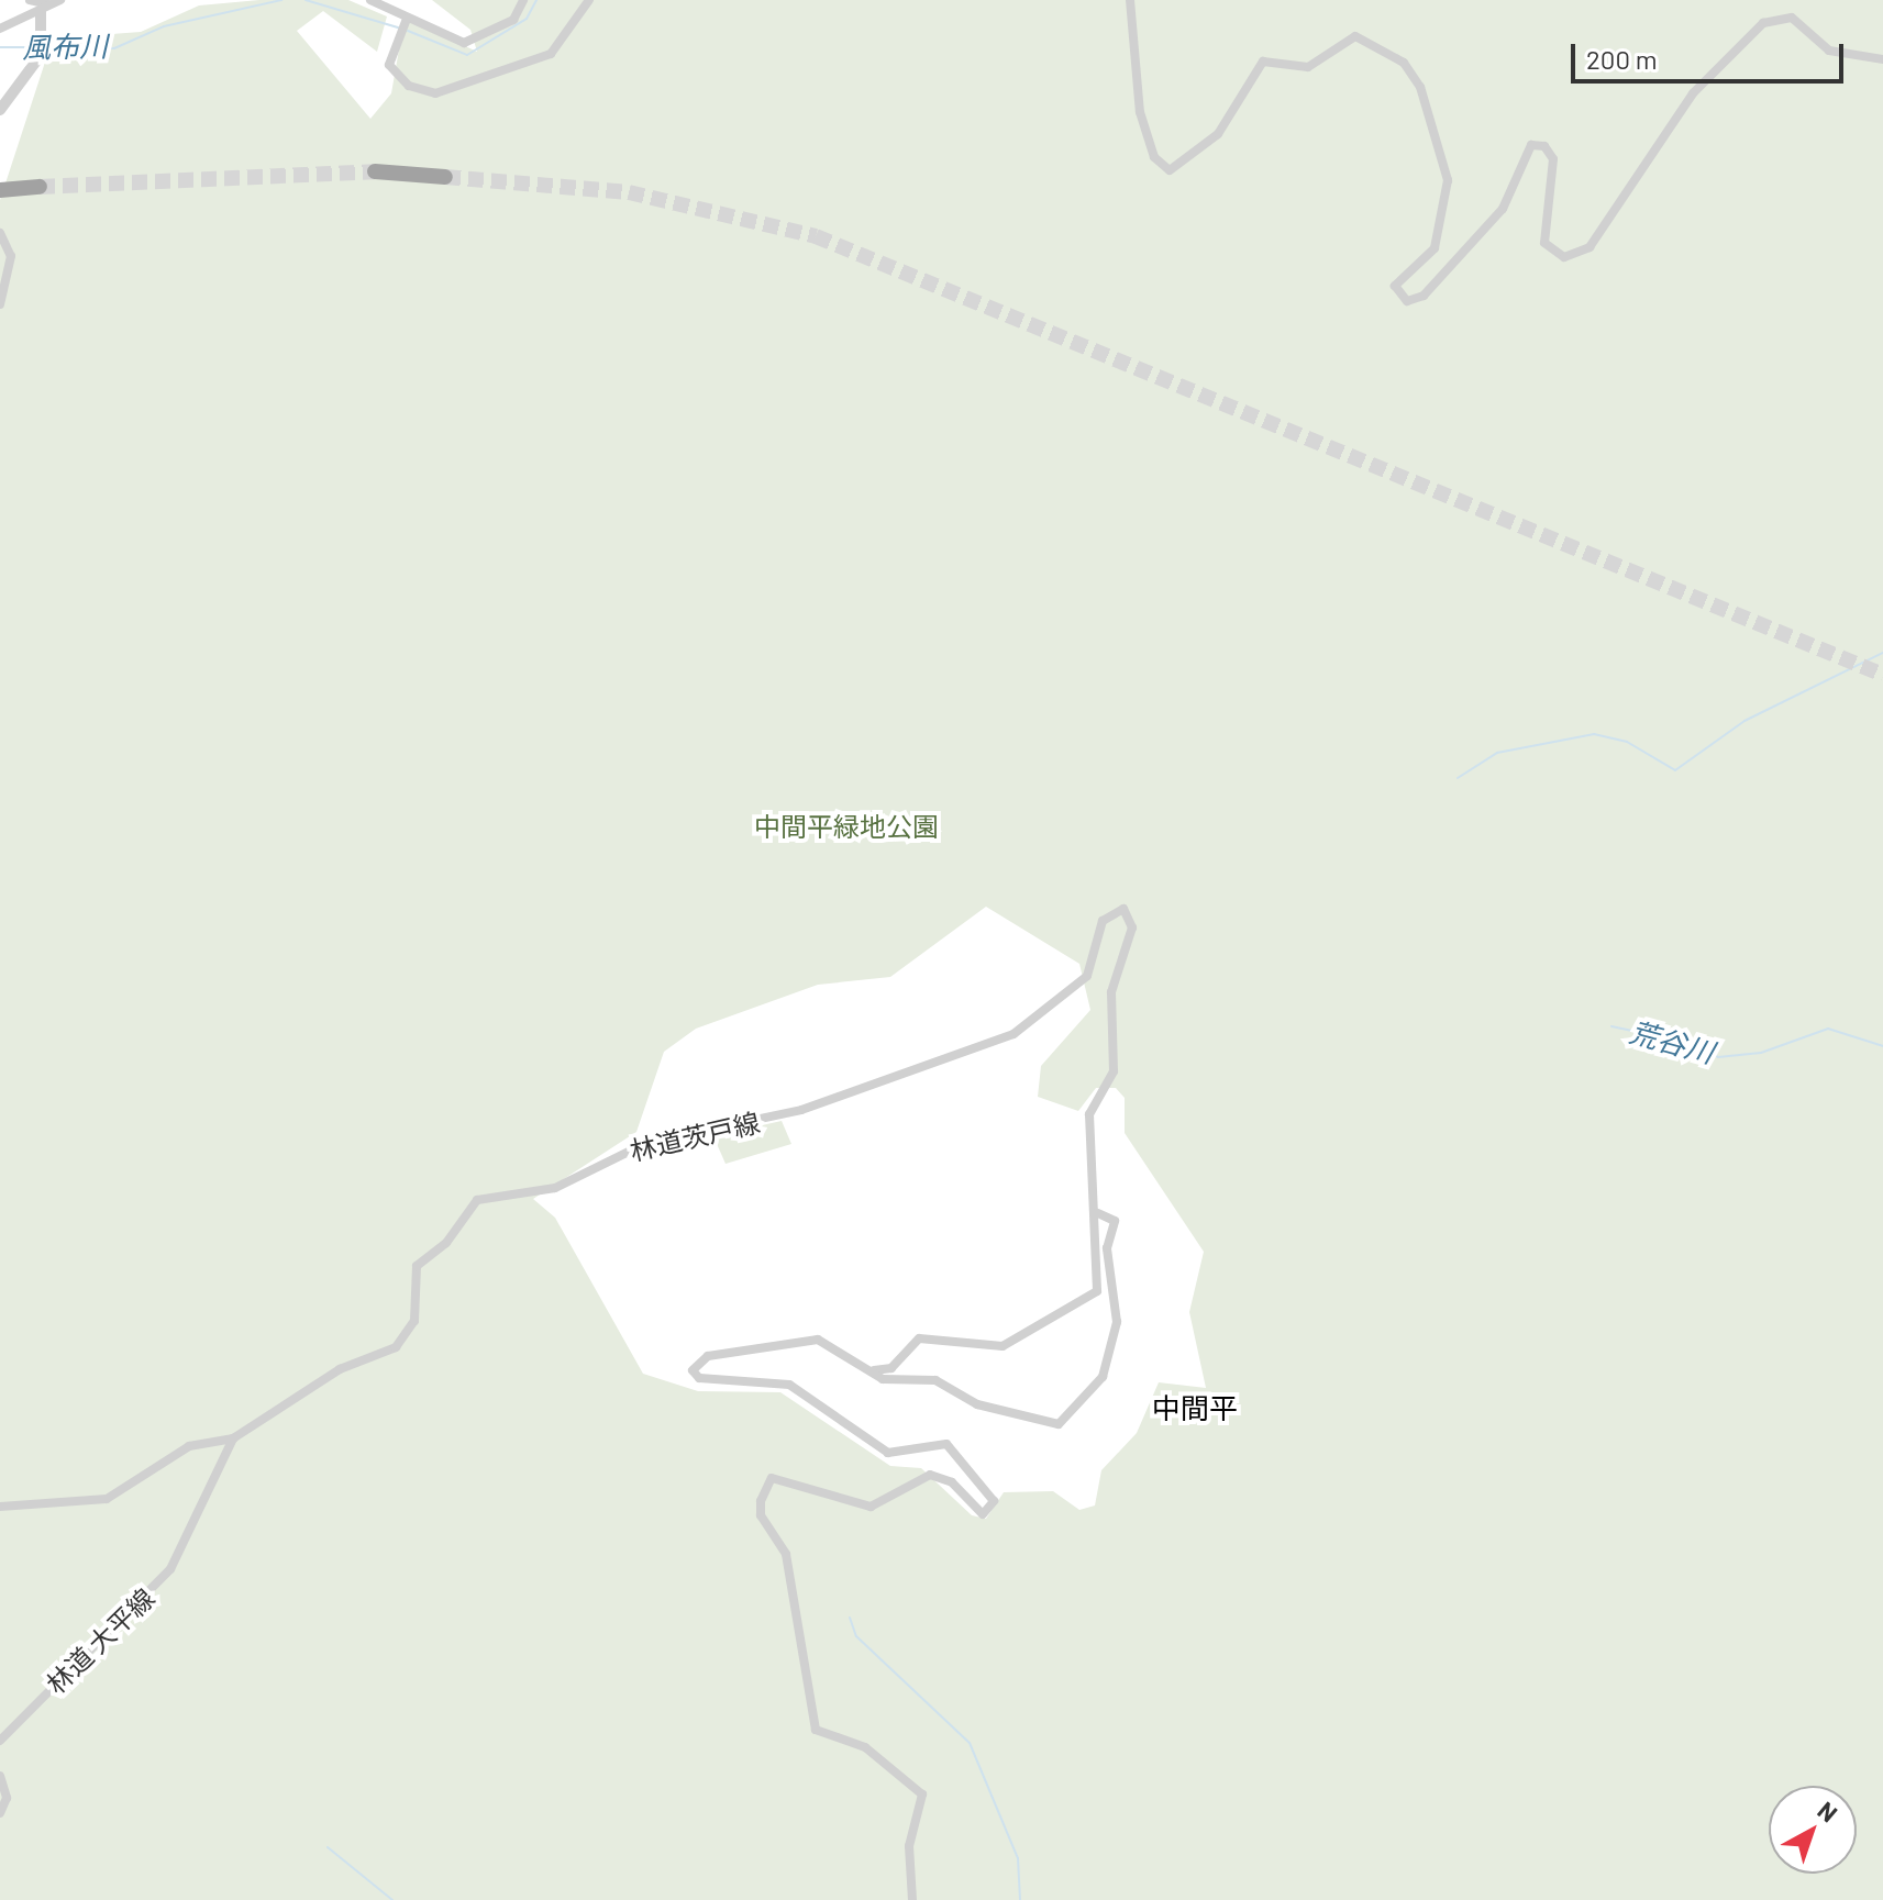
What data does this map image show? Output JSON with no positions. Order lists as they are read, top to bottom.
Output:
{
  "streets": {
    "street": ["林道茨戸線", "林道 大平線"]
  },
  "crossings": [
    ["林道茨戸線", "林道 大平線"]
  ],
  "districts": ["中間平"],
  "water": ["風布川", "荒谷川"],
  "parks": ["中間平緑地公園"],
  "scale_bar": "200 m",
  "north": "top right"
}
